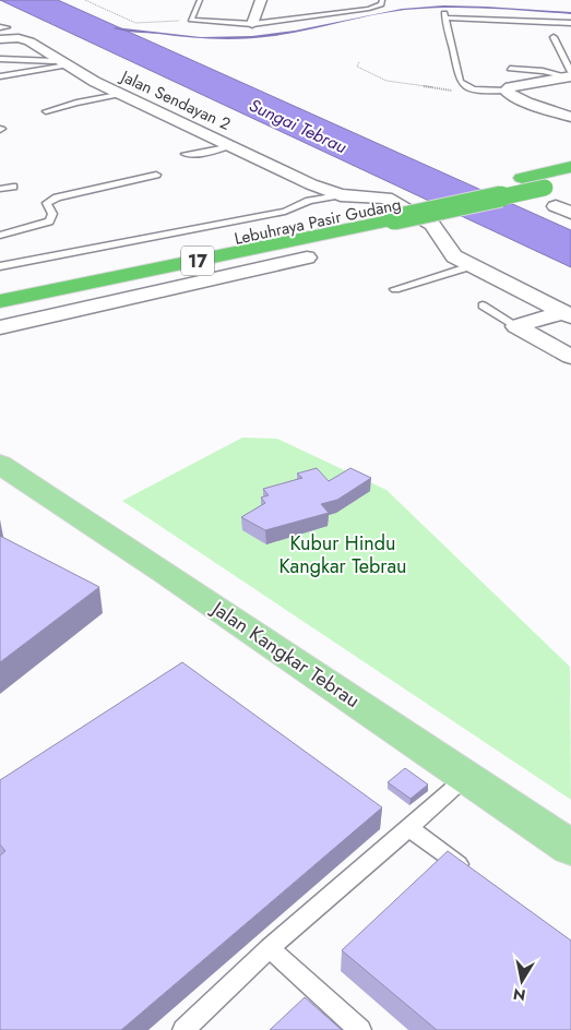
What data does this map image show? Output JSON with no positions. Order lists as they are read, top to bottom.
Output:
{
  "streets": {
    "highway": ["Lebuhraya Pasir Gudang", "17"],
    "main road": ["Jalan Kangkar Tebrau"],
    "street": ["Jalan Sendayan 2"]
  },
  "water": ["Sungai Tebrau"],
  "parks": ["Kubur Hindu Kangkar Tebrau"],
  "north": "bottom"
}
